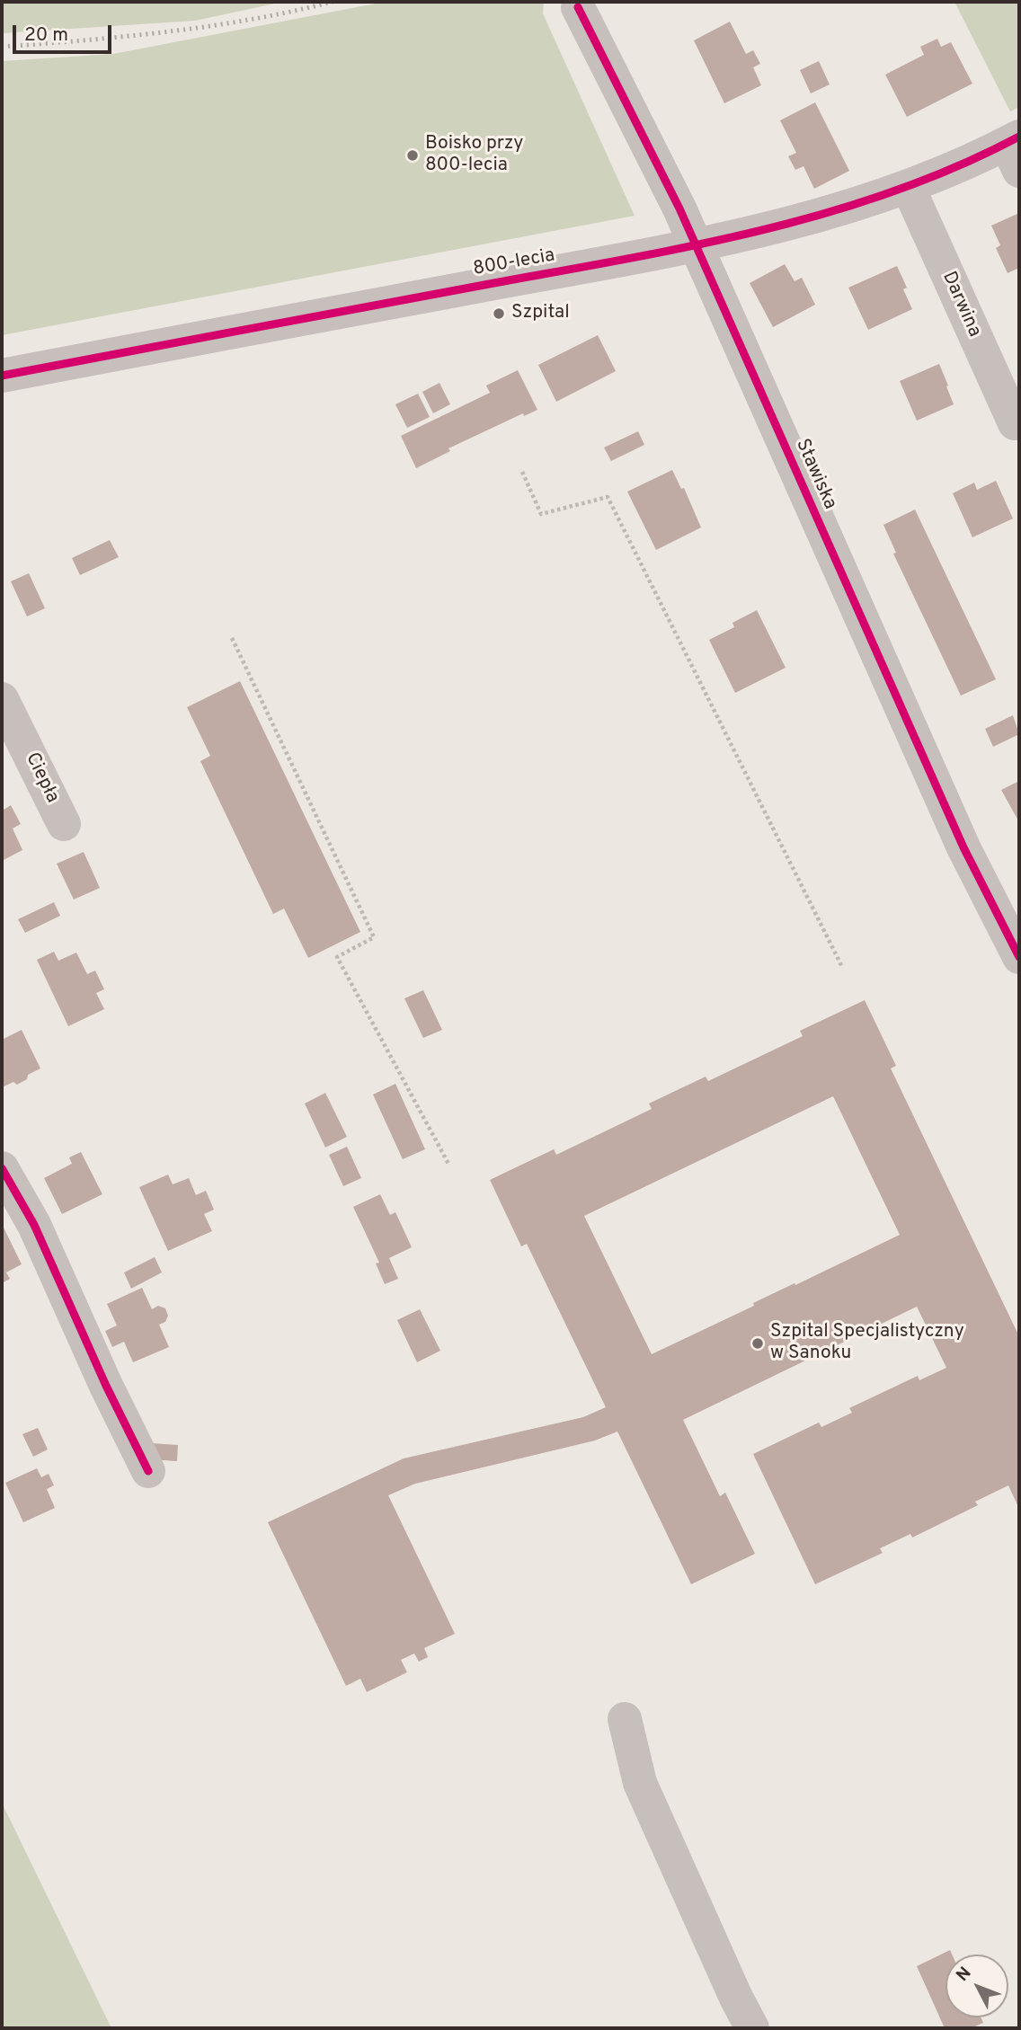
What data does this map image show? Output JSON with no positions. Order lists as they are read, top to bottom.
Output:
{
  "streets": {
    "street": [
      "800-lecia",
      "Darwina",
      "Stawiska",
      "Ciepła"
    ]
  },
  "crossings": [
    ["800-lecia", "Darwina"],
    ["800-lecia", "Stawiska"]
  ],
  "places": ["Boisko przy 800-lecia", "Szpital", "Szpital Specjalistyczny w Sanoku"],
  "scale_bar": "20 m",
  "north": "top left"
}
